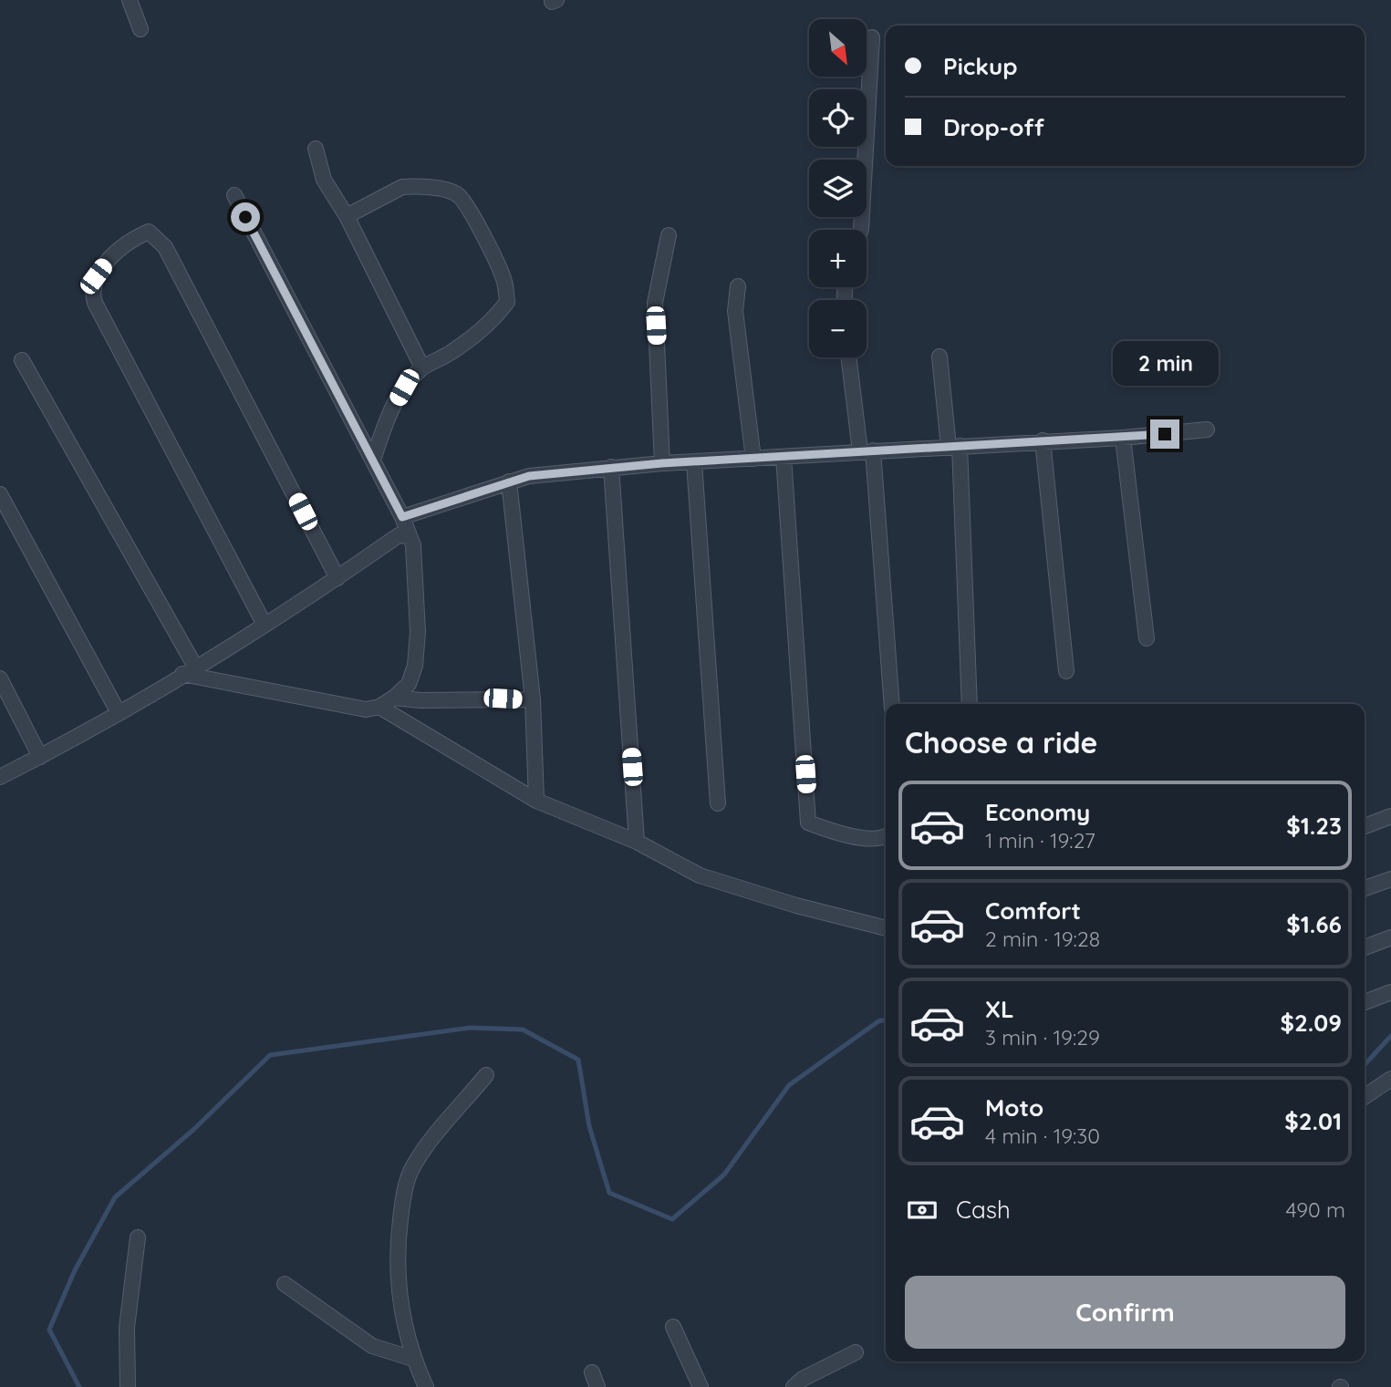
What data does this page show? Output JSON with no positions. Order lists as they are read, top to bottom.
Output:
{
  "north": "bottom right",
  "page": {
    "map_buttons": ["+", "−"],
    "banner": ["Pickup", "Drop-off"],
    "bubble": "2 min",
    "heading": "Choose a ride",
    "list": [
      {
        "name": "Economy",
        "note": "1 min · 19:27",
        "value": "$1.23"
      },
      {
        "name": "Comfort",
        "note": "2 min · 19:28",
        "value": "$1.66"
      },
      {
        "name": "XL",
        "note": "3 min · 19:29",
        "value": "$2.09"
      },
      {
        "name": "Moto",
        "note": "4 min · 19:30",
        "value": "$2.01"
      }
    ],
    "pay": ["Cash", "490 m"],
    "buttons": "Confirm"
  }
}
